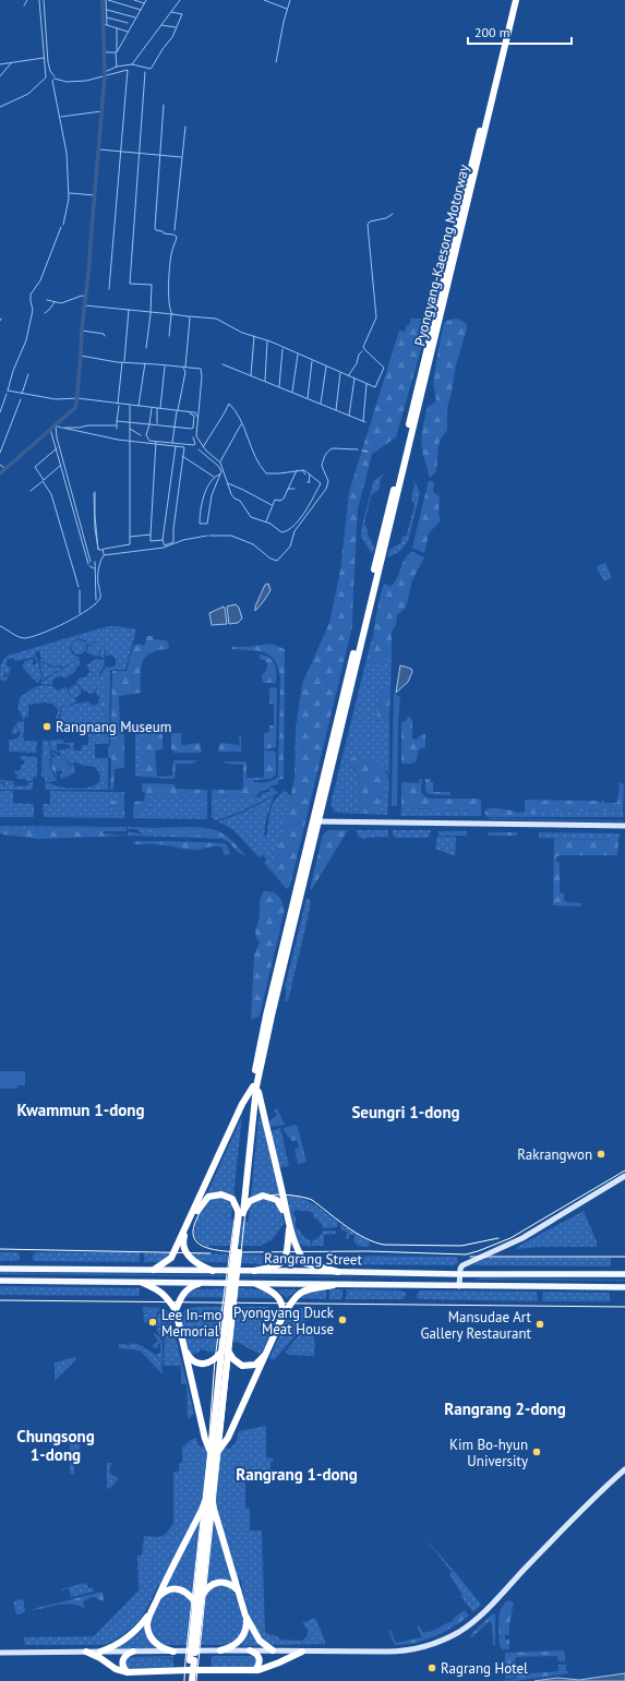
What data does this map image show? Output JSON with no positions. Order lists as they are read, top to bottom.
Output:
{
  "streets": {
    "highway": ["Pyongyang-Kaesong Motorway"],
    "main road": ["Rangrang Street"]
  },
  "districts": [
    "Kwammun 1-dong",
    "Seungri 1-dong",
    "Rangrang 2-dong",
    "Chungsong 1-dong",
    "Rangrang 1-dong"
  ],
  "places": [
    "Rangnang Museum",
    "Rakrangwon",
    "Pyongyang Duck Meat House",
    "Lee In-mo Memorial",
    "Mansudae Art Gallery Restaurant",
    "Kim Bo-hyun University",
    "Ragrang Hotel"
  ],
  "scale_bar": "200 m"
}
